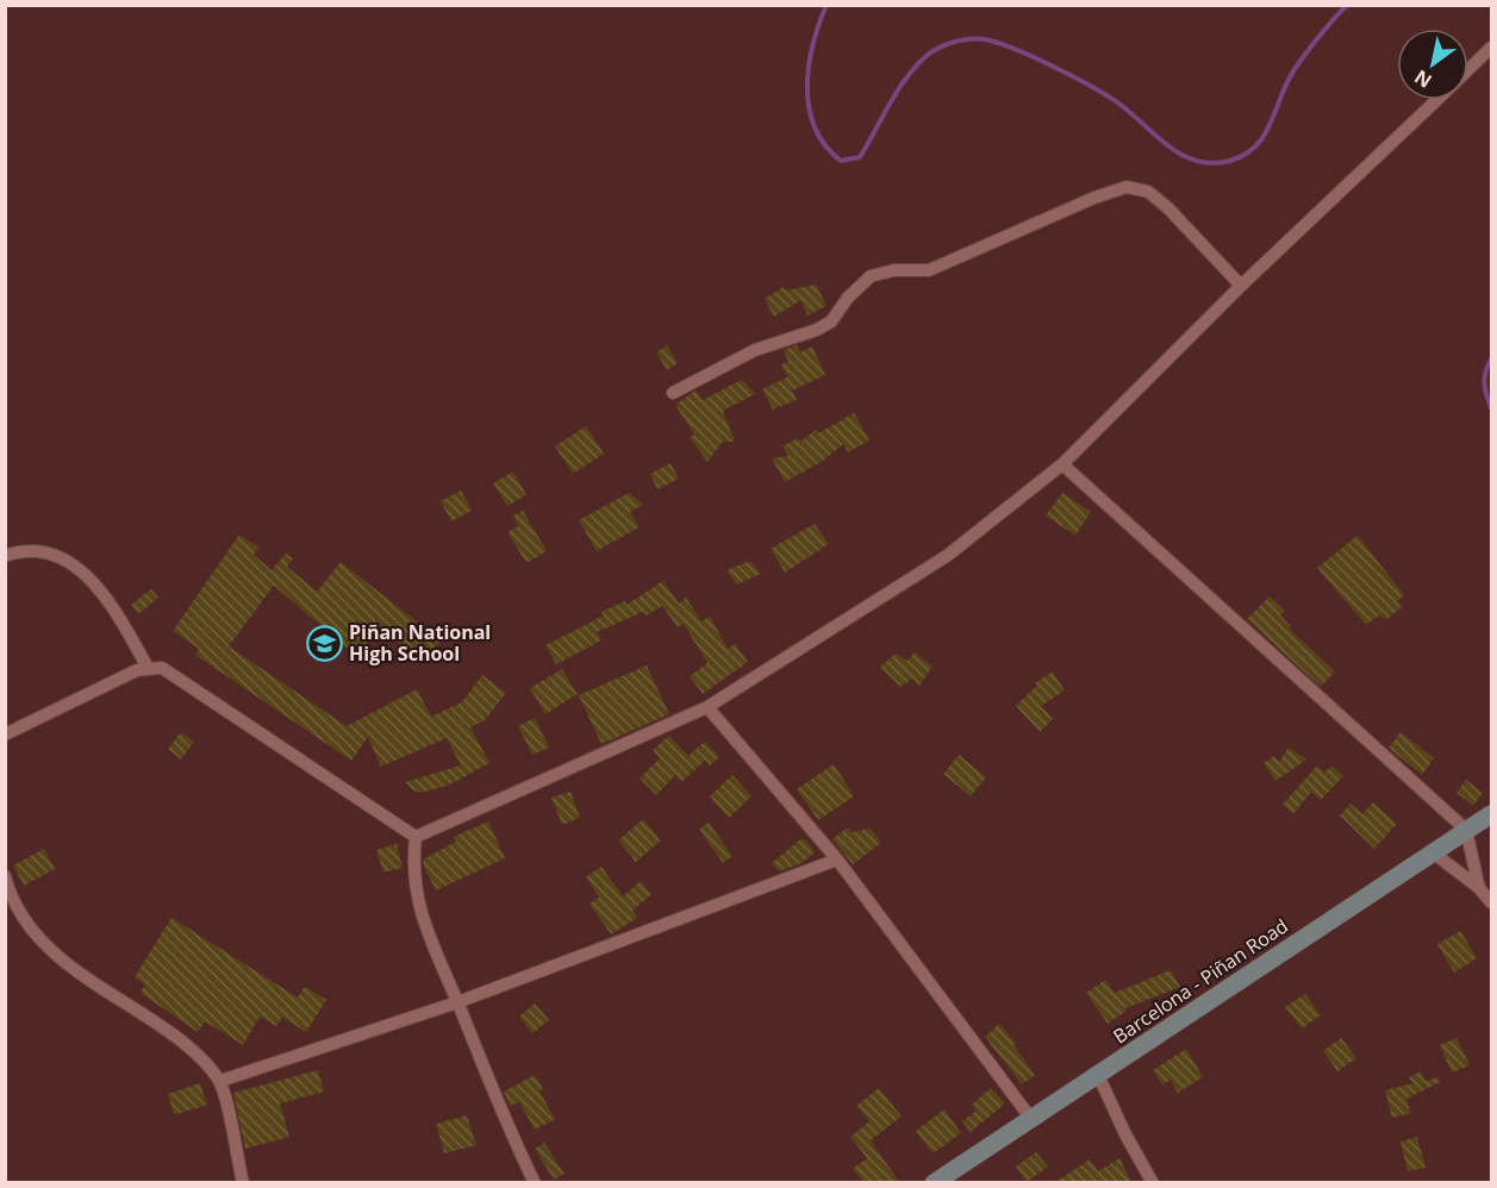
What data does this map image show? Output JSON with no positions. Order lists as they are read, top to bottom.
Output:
{
  "streets": {
    "main road": ["Barcelona - Piñan Road"]
  },
  "places": {
    "school or university": ["Piñan National High School"]
  },
  "north": "bottom left"
}
